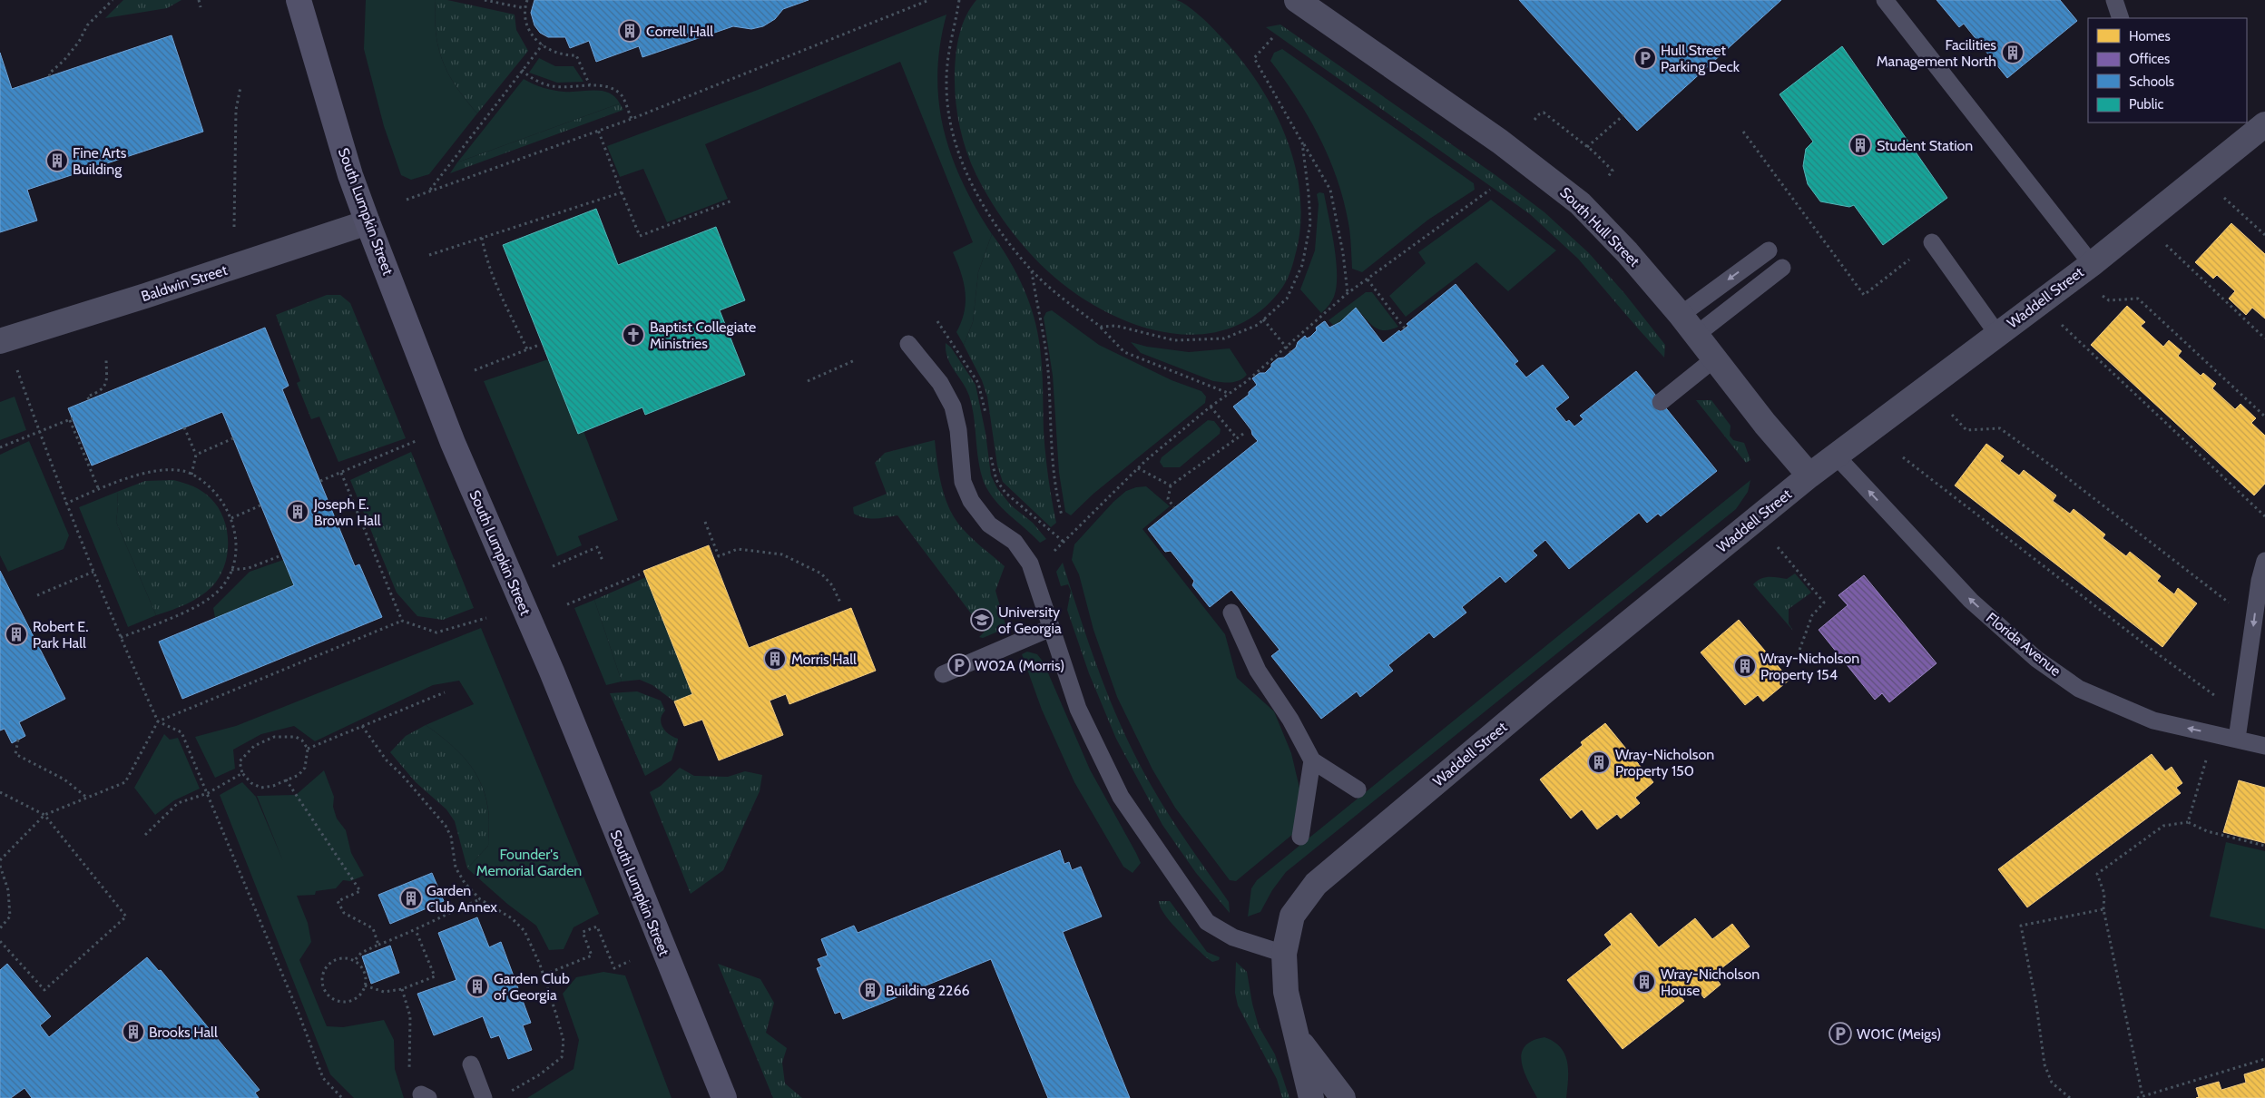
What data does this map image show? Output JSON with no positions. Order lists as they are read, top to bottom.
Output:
{
  "streets": {
    "main road": ["South Lumpkin Street"],
    "street": ["South Hull Street", "Baldwin Street", "Waddell Street"],
    "lane": ["Florida Avenue"]
  },
  "crossings": [
    ["South Lumpkin Street", "Baldwin Street"],
    ["South Hull Street", "Waddell Street"],
    ["Waddell Street", "Florida Avenue"]
  ],
  "one_way": ["Florida Avenue"],
  "parks": ["Founder's Memorial Garden"],
  "places": {
    "building": [
      "Correll Hall",
      "Facilities Management North",
      "Student Station",
      "Fine Arts Building",
      "Joseph E. Brown Hall",
      "Robert E. Park Hall",
      "Morris Hall",
      "Wray-Nicholson Property 154",
      "Wray-Nicholson Property 150",
      "Garden Club Annex",
      "Wray-Nicholson House",
      "Garden Club of Georgia",
      "Building 2266",
      "Brooks Hall"
    ],
    "parking": ["Hull Street Parking Deck", "W02A (Morris)", "W01C (Meigs)"],
    "church": ["Baptist Collegiate Ministries"],
    "school or university": ["University of Georgia"]
  },
  "legend": [
    "Homes",
    "Offices",
    "Schools",
    "Public"
  ]
}
